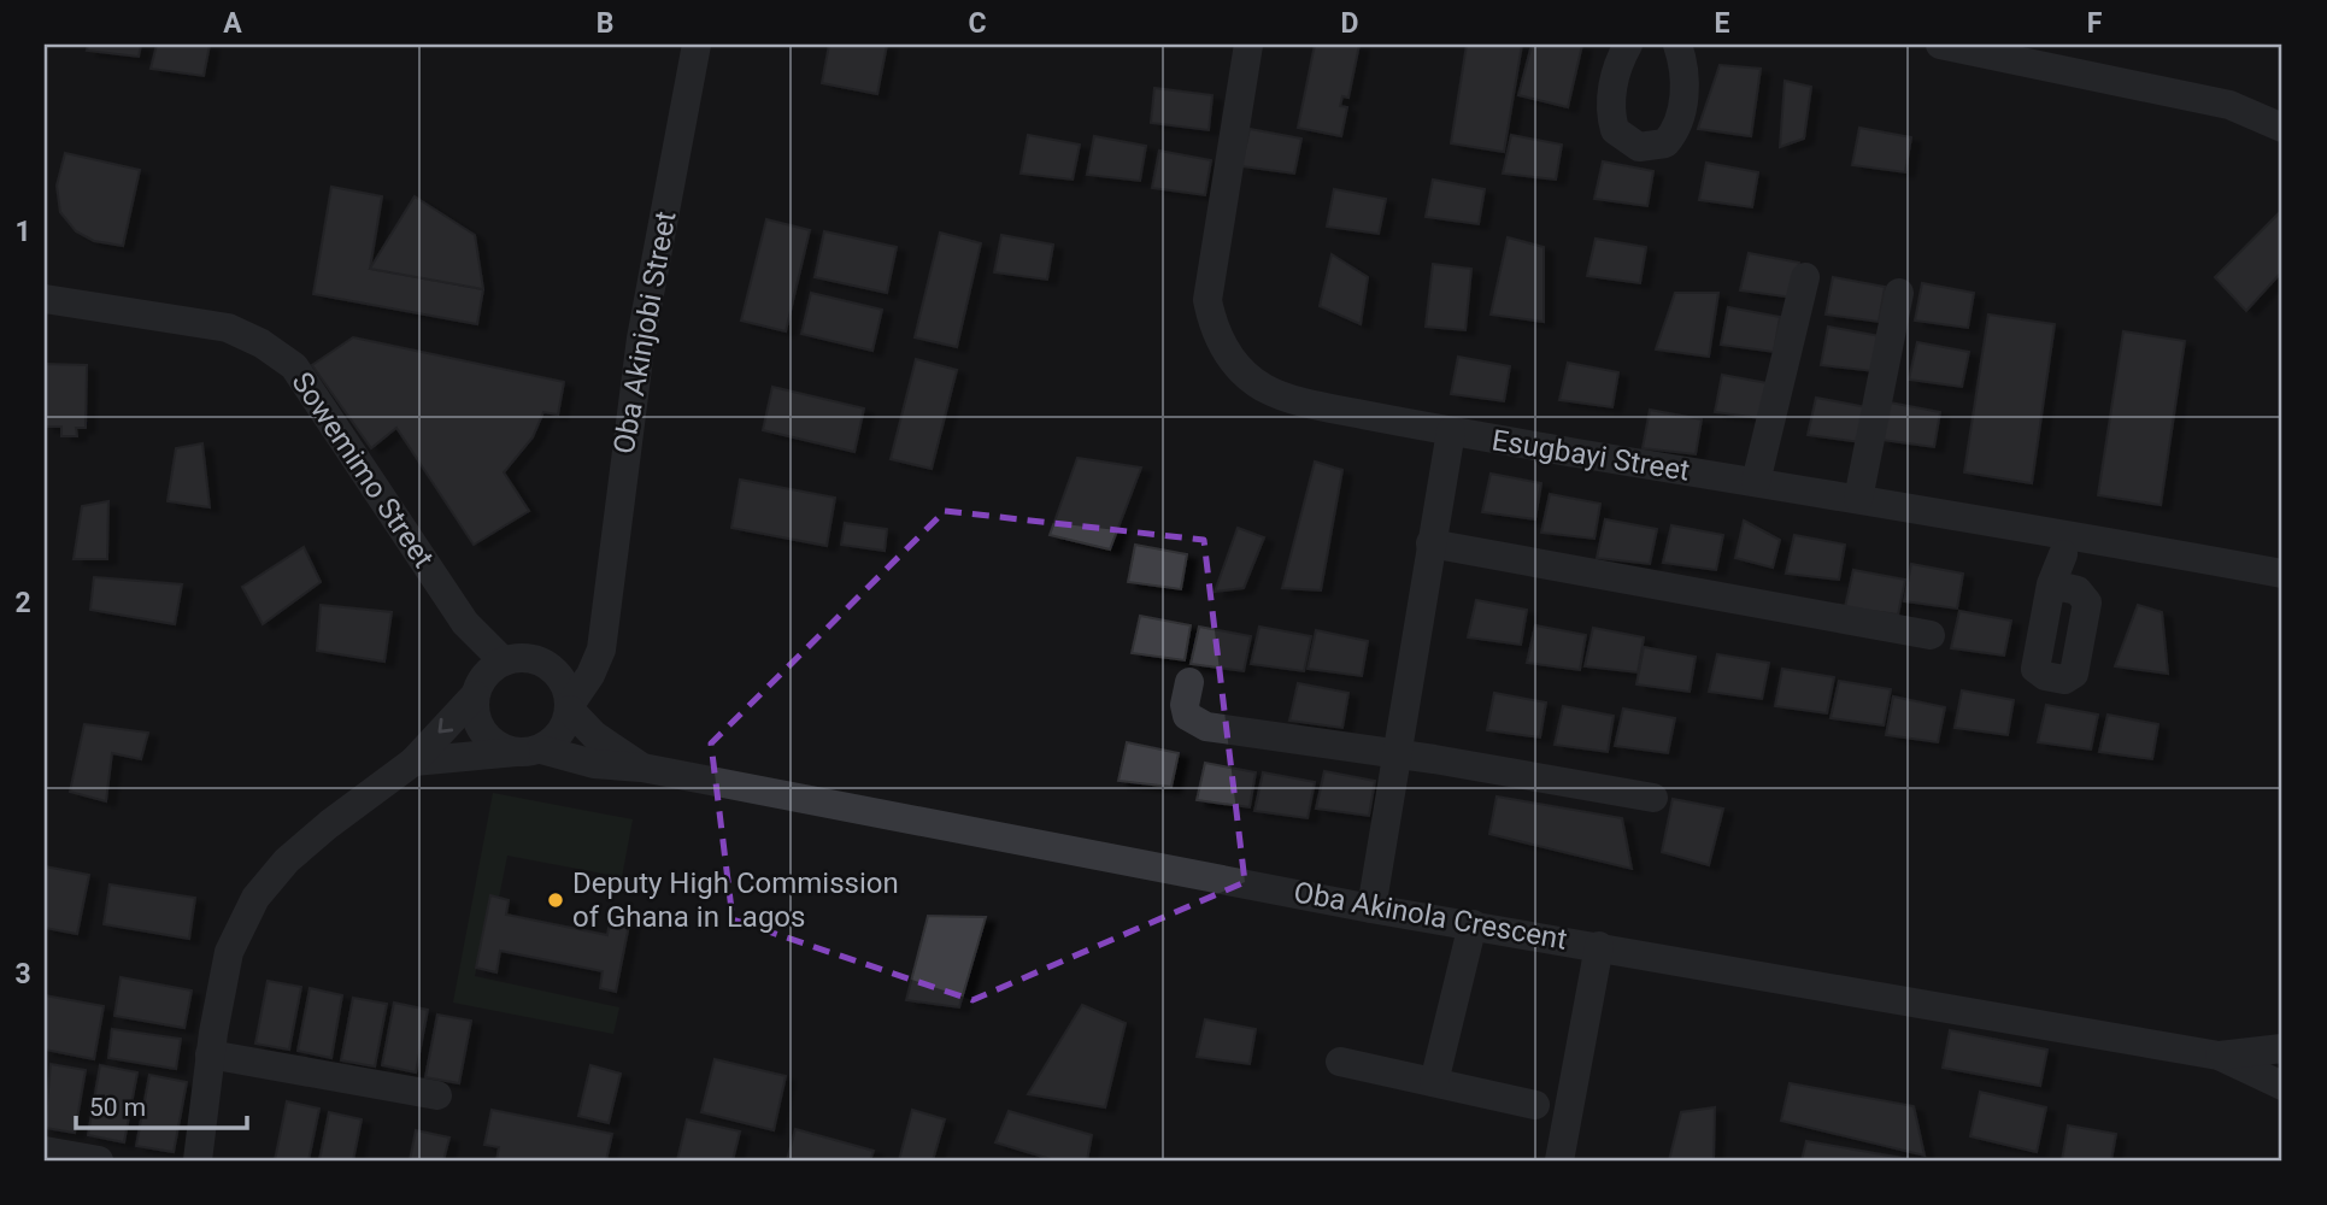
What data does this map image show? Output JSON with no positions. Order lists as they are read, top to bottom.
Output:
{
  "streets": {
    "street": [
      "Oba Akinjobi Street",
      "Esugbayi Street",
      "Sowemimo Street",
      "Oba Akinola Crescent"
    ]
  },
  "crossings": [
    ["Oba Akinjobi Street", "Sowemimo Street"],
    ["Oba Akinjobi Street", "Oba Akinola Crescent"],
    ["Sowemimo Street", "Oba Akinola Crescent"]
  ],
  "places": ["Deputy High Commission of Ghana in Lagos"],
  "scale_bar": "50 m",
  "grid": {
    "columns": [
      "A",
      "B",
      "C",
      "D",
      "E",
      "F"
    ],
    "rows": ["1", "2", "3"]
  }
}
